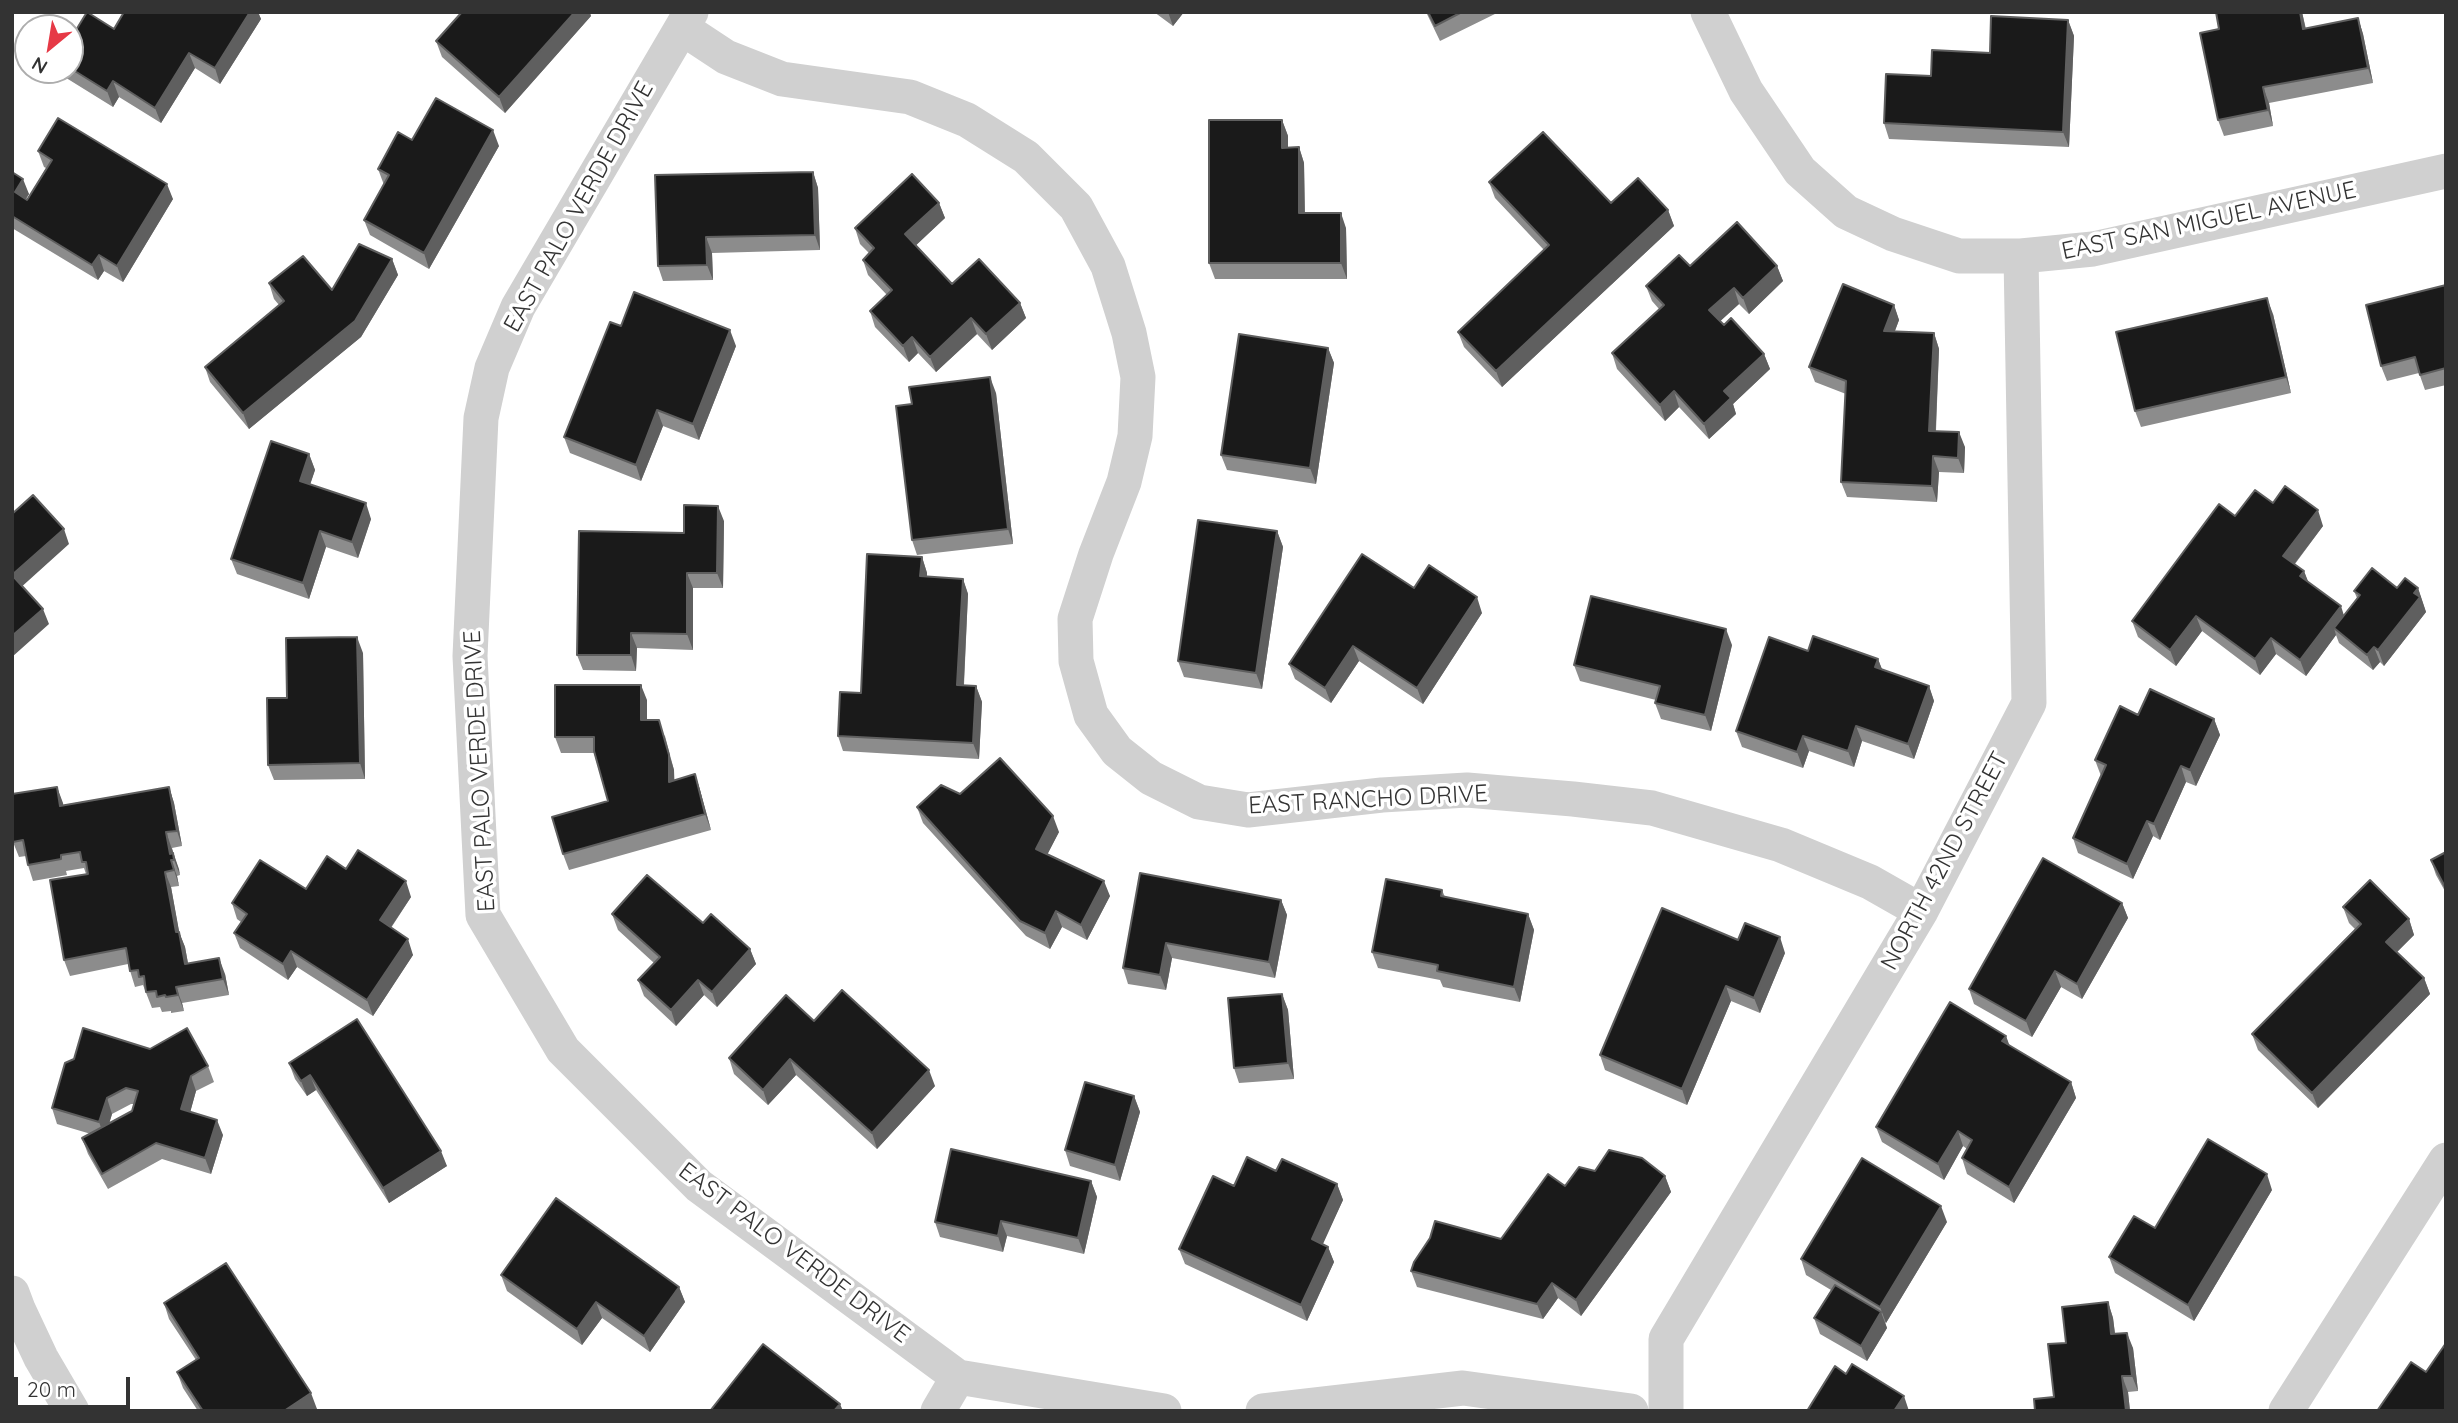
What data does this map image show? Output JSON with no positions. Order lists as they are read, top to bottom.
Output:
{
  "streets": {
    "street": [
      "EAST PALO VERDE DRIVE",
      "EAST SAN MIGUEL AVENUE",
      "EAST RANCHO DRIVE",
      "NORTH 42ND STREET"
    ]
  },
  "crossings": [
    ["EAST PALO VERDE DRIVE", "EAST RANCHO DRIVE"],
    ["EAST SAN MIGUEL AVENUE", "NORTH 42ND STREET"],
    ["EAST RANCHO DRIVE", "NORTH 42ND STREET"]
  ],
  "scale_bar": "20 m",
  "north": "bottom left"
}
